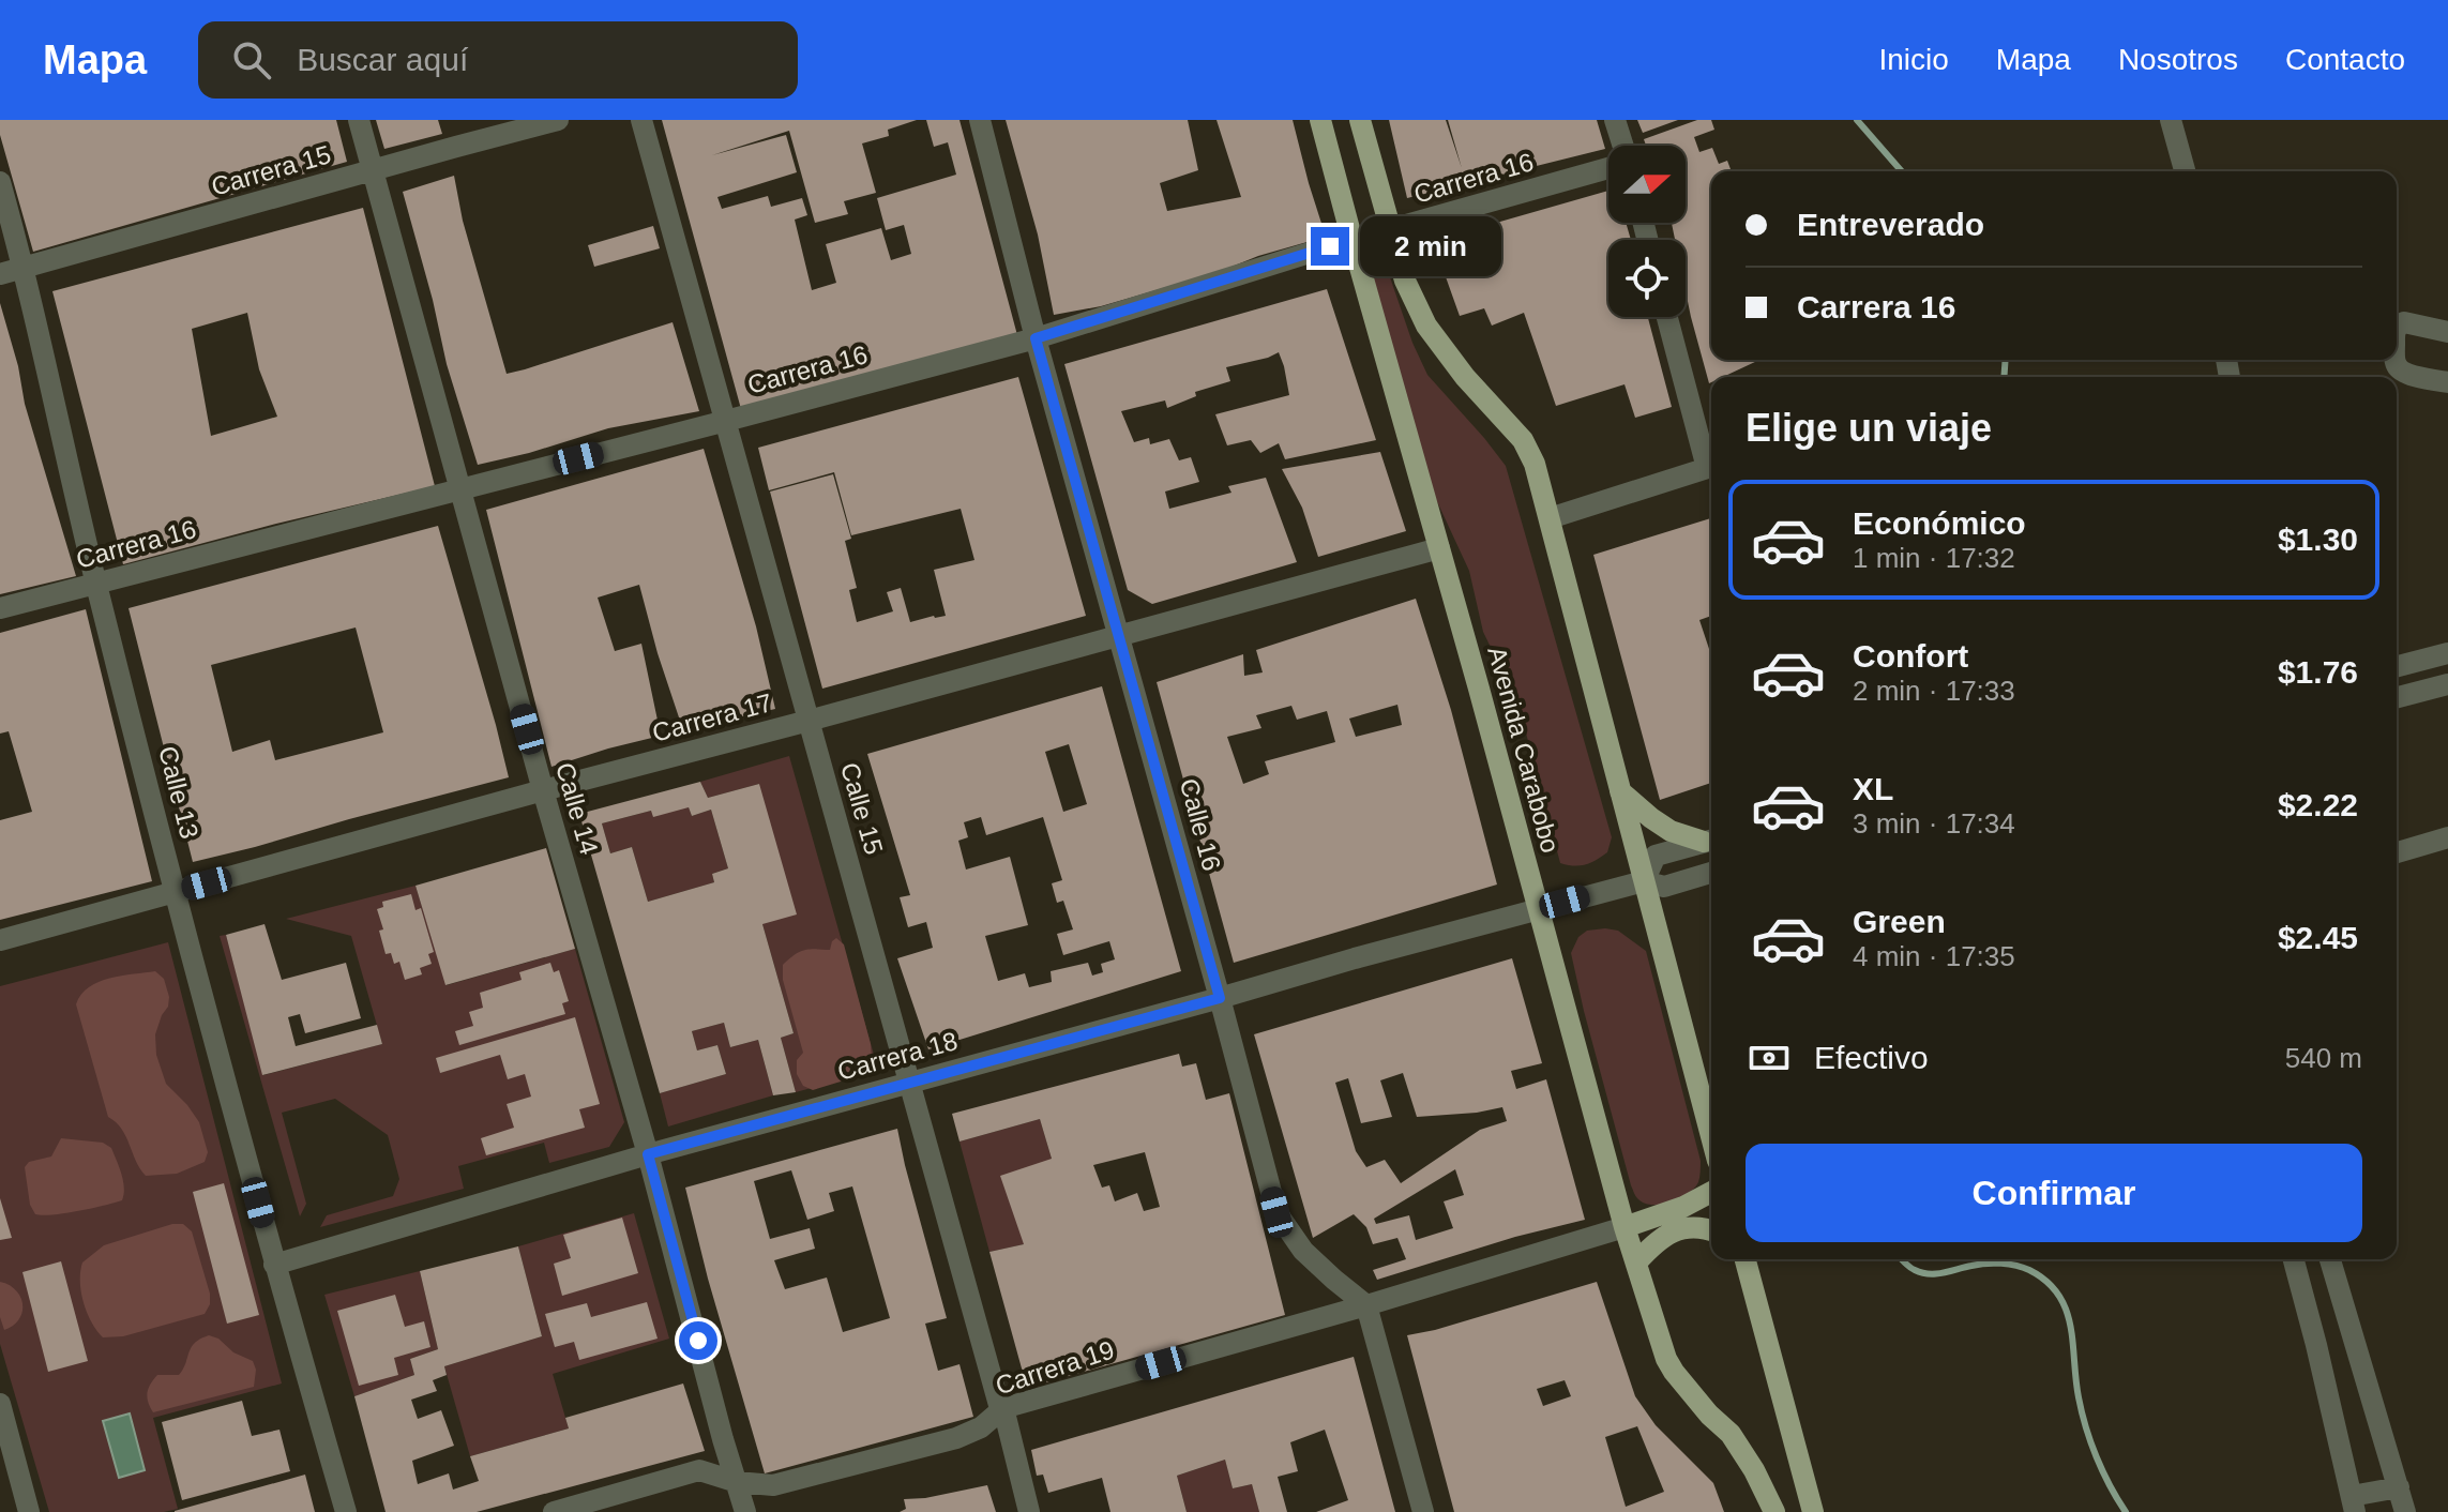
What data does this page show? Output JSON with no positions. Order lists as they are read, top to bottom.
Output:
{
  "streets": {
    "main road": ["Avenida Carabobo"],
    "street": [
      "Carrera 15",
      "Carrera 16",
      "Carrera 17",
      "Calle 13",
      "Calle 14",
      "Calle 15",
      "Calle 16",
      "Carrera 18",
      "Carrera 19"
    ]
  },
  "crossings": [
    ["Carrera 15", "Calle 13"],
    ["Carrera 15", "Calle 14"],
    ["Carrera 16", "Avenida Carabobo"],
    ["Carrera 16", "Calle 13"],
    ["Carrera 16", "Calle 14"],
    ["Carrera 16", "Calle 15"],
    ["Carrera 16", "Calle 16"],
    ["Carrera 17", "Avenida Carabobo"],
    ["Carrera 17", "Calle 13"],
    ["Carrera 17", "Calle 14"],
    ["Carrera 17", "Calle 15"],
    ["Carrera 17", "Calle 16"],
    ["Avenida Carabobo", "Carrera 18"],
    ["Avenida Carabobo", "Carrera 19"],
    ["Calle 13", "Carrera 18"],
    ["Calle 14", "Carrera 18"],
    ["Calle 14", "Carrera 19"],
    ["Calle 15", "Carrera 18"],
    ["Calle 15", "Carrera 19"],
    ["Calle 16", "Carrera 18"],
    ["Calle 16", "Carrera 19"]
  ],
  "north": "right",
  "page": {
    "header": "Mapa",
    "search": "Buscar aquí",
    "nav": [
      "Inicio",
      "Mapa",
      "Nosotros",
      "Contacto"
    ],
    "banner": ["Entreverado", "Carrera 16"],
    "bubble": "2 min",
    "heading": "Elige un viaje",
    "list": [
      {
        "name": "Económico",
        "note": "1 min · 17:32",
        "value": "$1.30"
      },
      {
        "name": "Confort",
        "note": "2 min · 17:33",
        "value": "$1.76"
      },
      {
        "name": "XL",
        "note": "3 min · 17:34",
        "value": "$2.22"
      },
      {
        "name": "Green",
        "note": "4 min · 17:35",
        "value": "$2.45"
      }
    ],
    "pay": ["Efectivo", "540 m"],
    "buttons": "Confirmar"
  }
}
